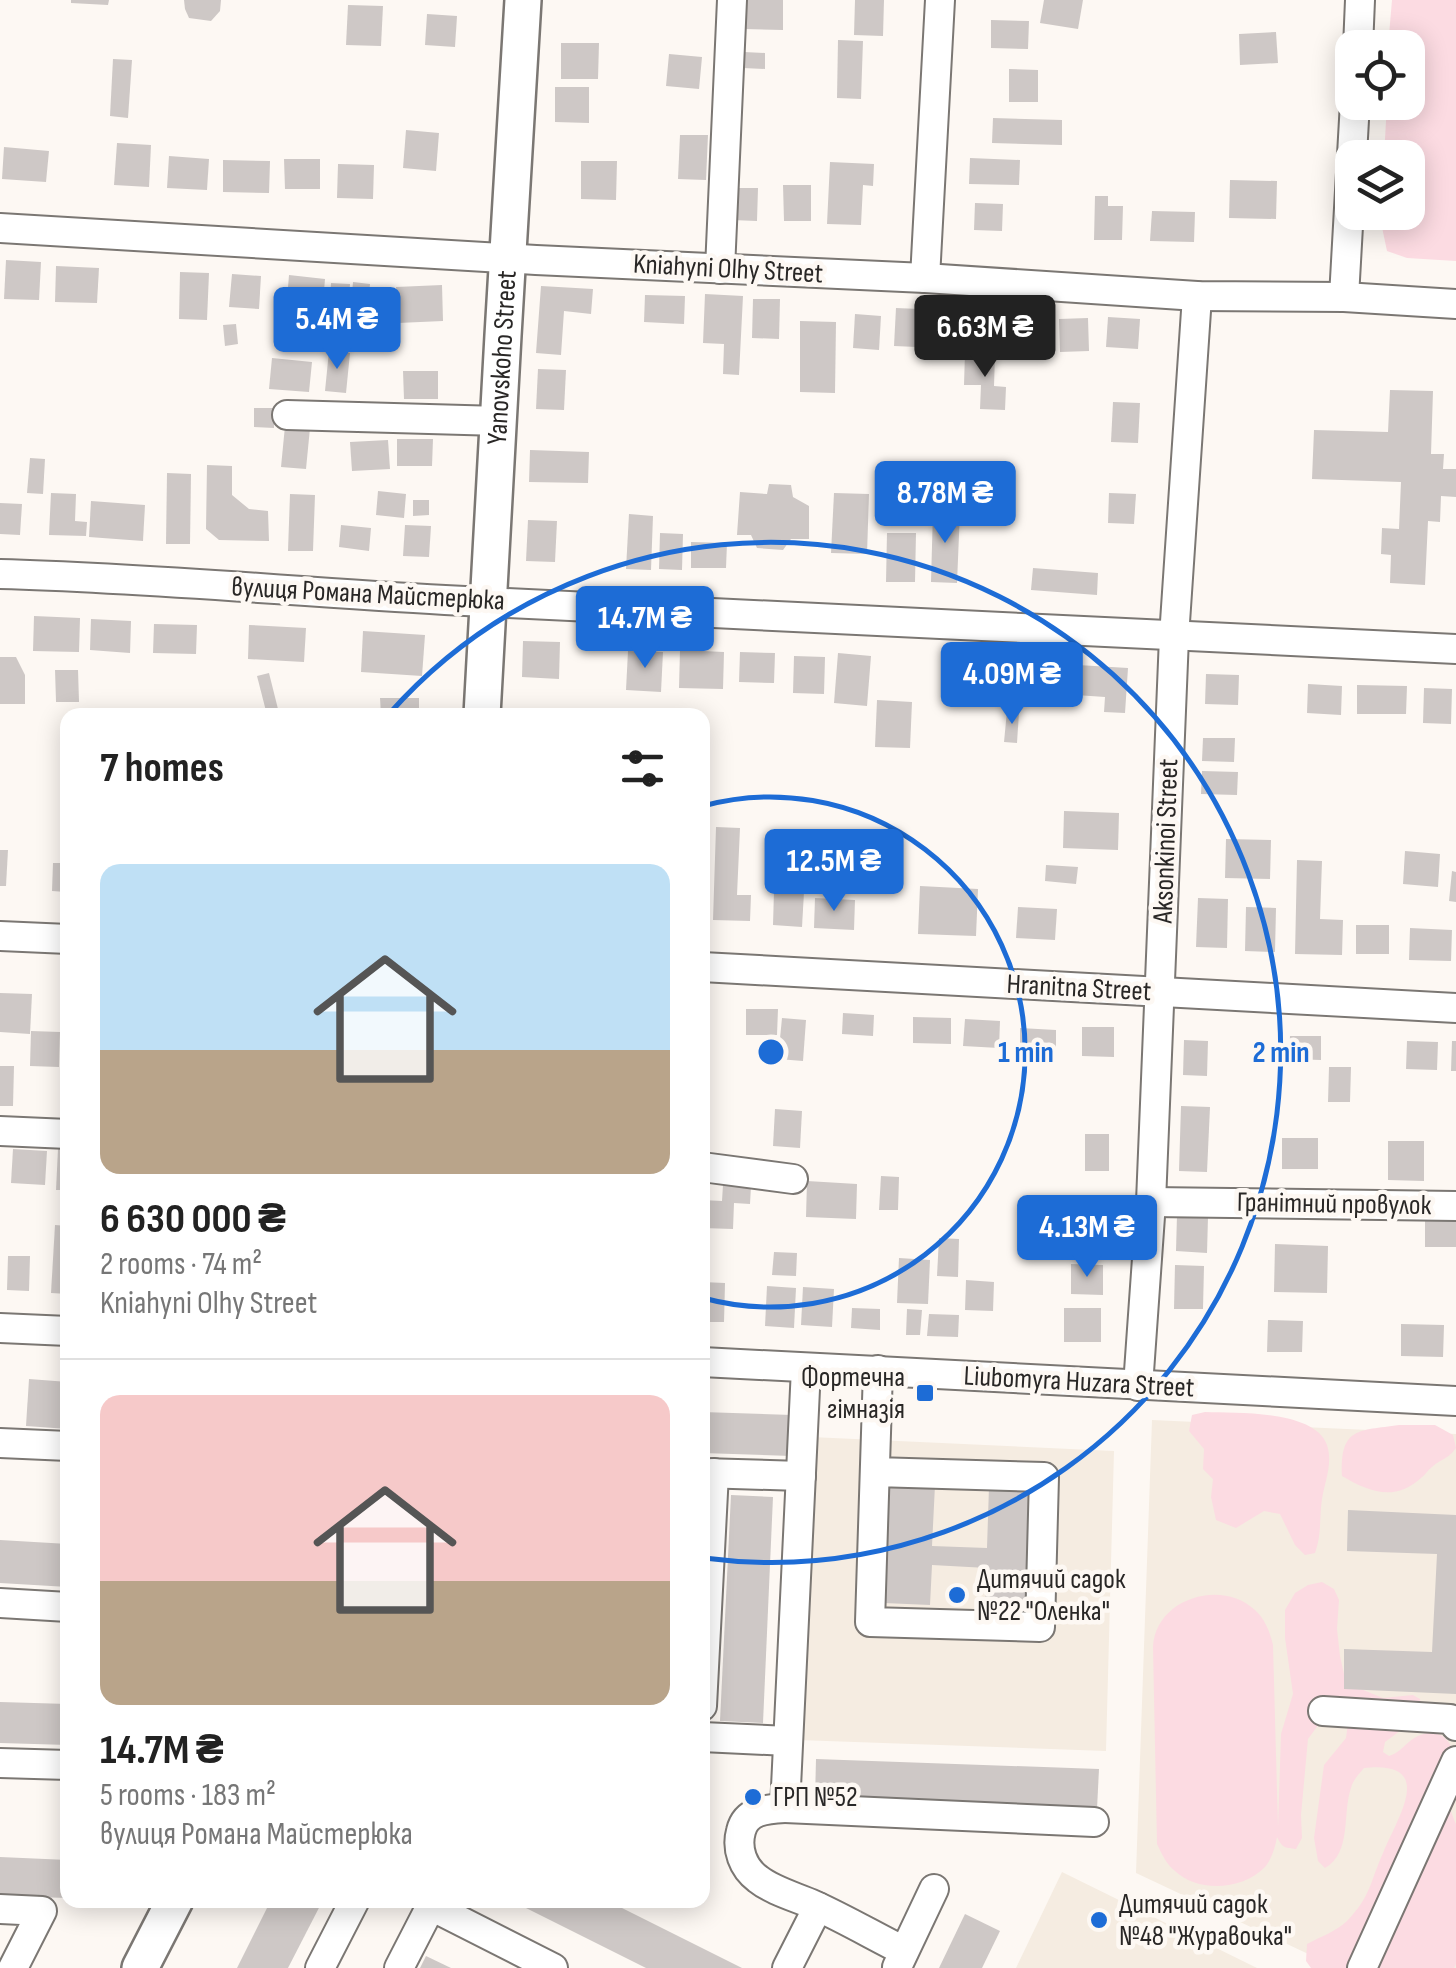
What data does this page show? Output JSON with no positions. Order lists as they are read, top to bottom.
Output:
{
  "streets": {
    "main road": ["Yanovskoho Street"],
    "street": [
      "Kniahyni Olhy Street",
      "вулиця Романа Майстерюка",
      "Aksonkinoi Street",
      "Hranitna Street",
      "Гранітний провулок",
      "Liubomyra Huzara Street"
    ]
  },
  "crossings": [
    ["Kniahyni Olhy Street", "Yanovskoho Street"],
    ["Kniahyni Olhy Street", "Aksonkinoi Street"],
    ["Yanovskoho Street", "вулиця Романа Майстерюка"],
    ["вулиця Романа Майстерюка", "Aksonkinoi Street"],
    ["Aksonkinoi Street", "Hranitna Street"],
    ["Aksonkinoi Street", "Гранітний провулок"],
    ["Aksonkinoi Street", "Liubomyra Huzara Street"]
  ],
  "places": {
    "transit": ["Фортечна гімназія"],
    "other": ["Дитячий садок №22 \"Оленка\"", "ГРП №52", "Дитячий садок №48 \"Журавочка\""]
  },
  "page": {
    "price": [
      "5.4M ₴",
      "6.63M ₴",
      "8.78M ₴",
      "14.7M ₴",
      "4.09M ₴",
      "12.5M ₴",
      "4.13M ₴"
    ],
    "heading": "7 homes",
    "list": [
      {
        "name": "6 630 000 ₴",
        "note": "2 rooms · 74 m² · Kniahyni Olhy Street"
      },
      {
        "name": "14.7M ₴",
        "note": "5 rooms · 183 m² · вулиця Романа Майстерюка"
      }
    ]
  },
  "rings": ["1 min", "2 min"]
}
